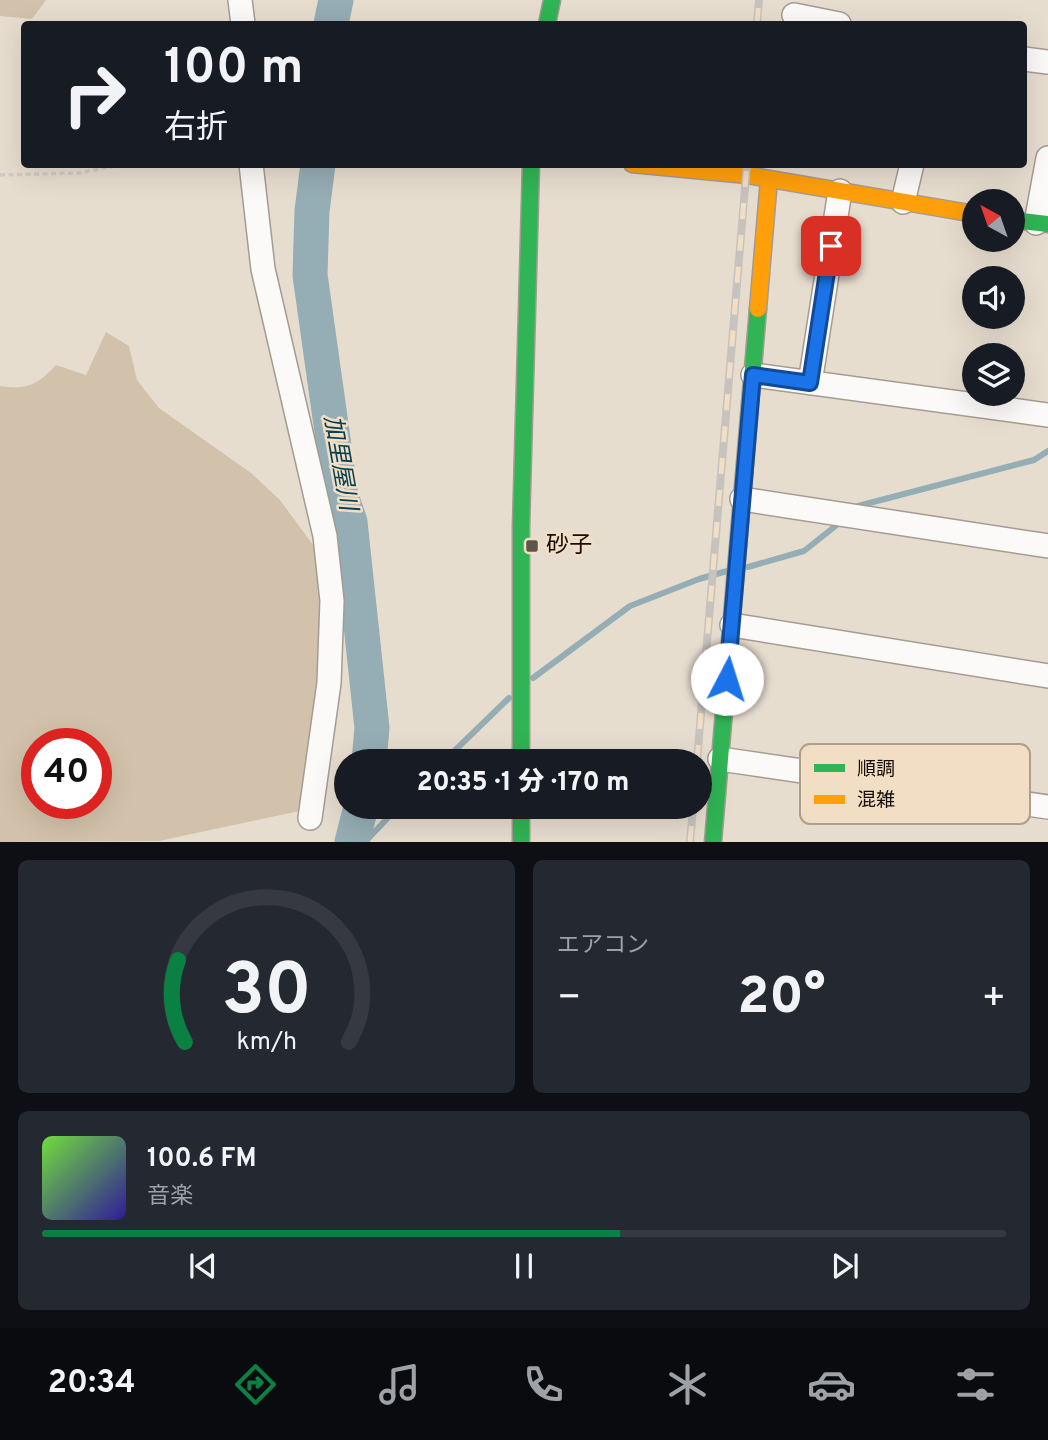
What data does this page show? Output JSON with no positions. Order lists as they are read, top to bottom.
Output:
{
  "water": ["加里屋川"],
  "places": {
    "transit": ["砂子"]
  },
  "legend": ["順調", "混雑"],
  "north": "top left",
  "page": {
    "turn": ["100 m", "右折"],
    "limit": "40",
    "trip": "20:35 · 1 分 · 170 m",
    "tile": "エアコン",
    "heat": ["−", "20°", "+"],
    "song": ["100.6 FM", "音楽"],
    "tabs": "20:34",
    "gauge": ["30", "km/h"]
  }
}
